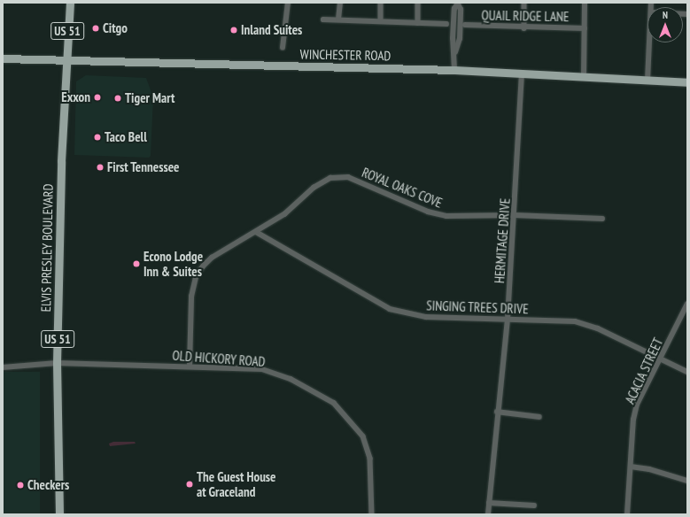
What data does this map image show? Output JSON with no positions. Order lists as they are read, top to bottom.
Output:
{
  "streets": {
    "main road": ["US 51", "WINCHESTER ROAD", "ELVIS PRESLEY BOULEVARD"],
    "street": [
      "QUAIL RIDGE LANE",
      "ROYAL OAKS COVE",
      "HERMITAGE DRIVE",
      "SINGING TREES DRIVE",
      "OLD HICKORY ROAD",
      "ACACIA STREET"
    ]
  },
  "crossings": [
    ["WINCHESTER ROAD", "HERMITAGE DRIVE"],
    ["WINCHESTER ROAD", "ELVIS PRESLEY BOULEVARD"],
    ["ROYAL OAKS COVE", "HERMITAGE DRIVE"],
    ["ROYAL OAKS COVE", "SINGING TREES DRIVE"],
    ["ROYAL OAKS COVE", "OLD HICKORY ROAD"],
    ["HERMITAGE DRIVE", "SINGING TREES DRIVE"],
    ["ELVIS PRESLEY BOULEVARD", "OLD HICKORY ROAD"],
    ["SINGING TREES DRIVE", "ACACIA STREET"]
  ],
  "places": [
    "Citgo",
    "Inland Suites",
    "Exxon",
    "Tiger Mart",
    "Taco Bell",
    "First Tennessee",
    "Econo Lodge Inn & Suites",
    "The Guest House at Graceland",
    "Checkers"
  ],
  "north": "top"
}
